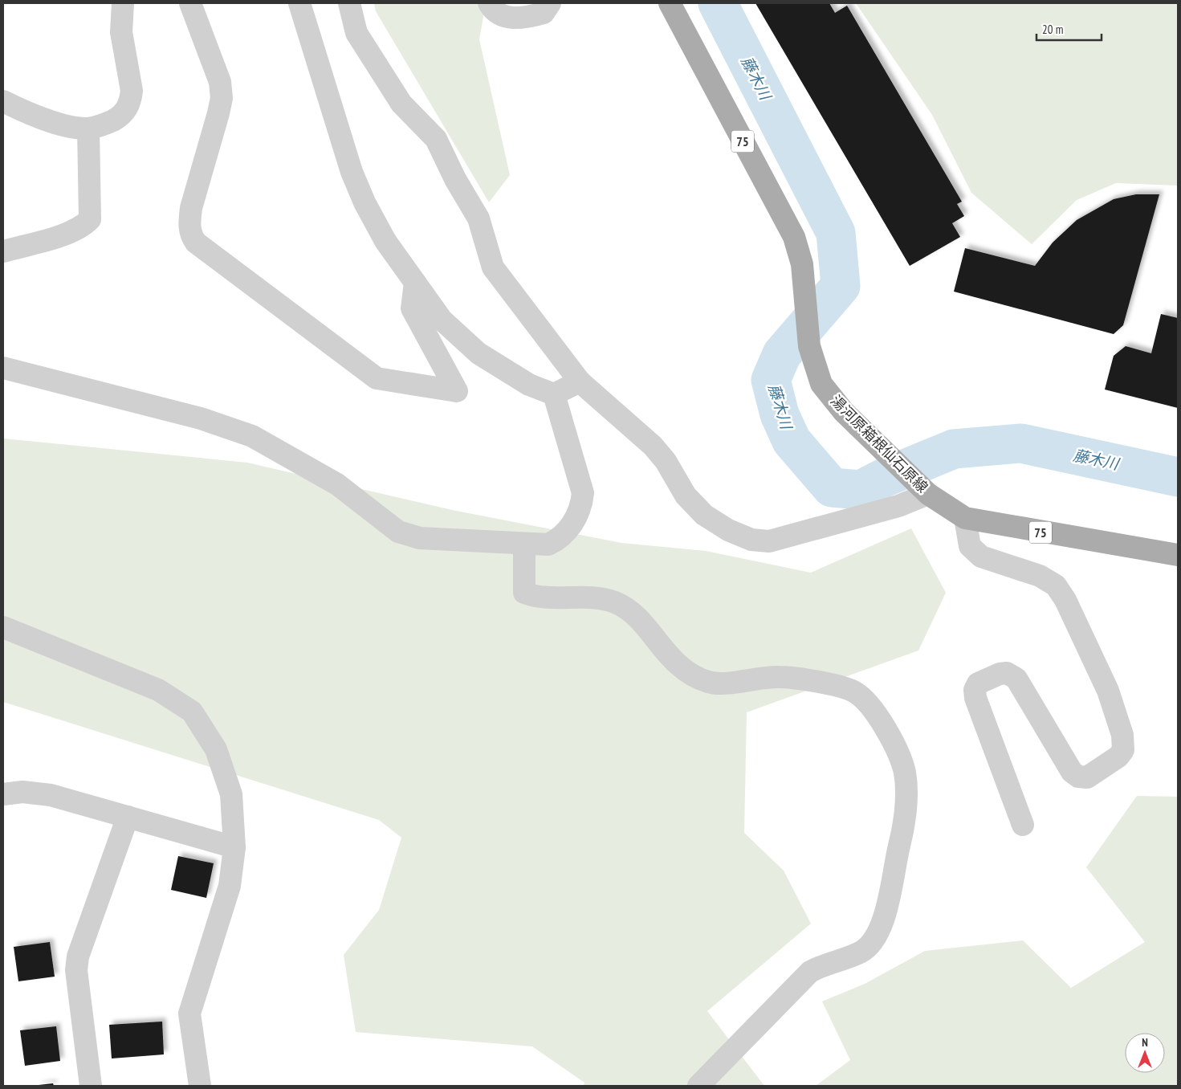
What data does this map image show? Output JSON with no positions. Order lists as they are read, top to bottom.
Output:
{
  "streets": {
    "main road": ["75", "湯河原箱根仙石原線"]
  },
  "water": ["藤木川"],
  "scale_bar": "20 m",
  "north": "top"
}
